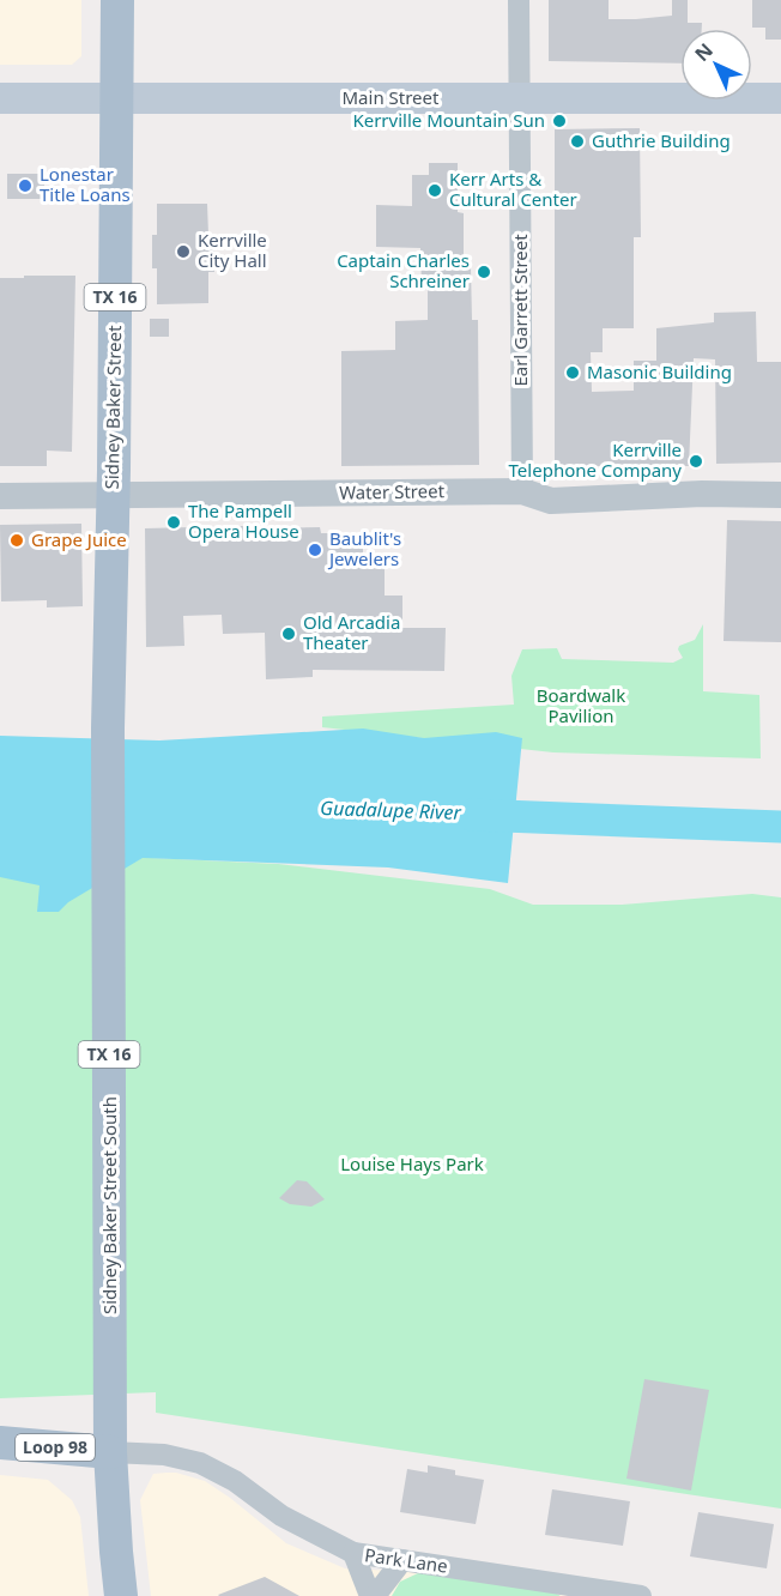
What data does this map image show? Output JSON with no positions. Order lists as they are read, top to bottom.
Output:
{
  "streets": {
    "main road": [
      "Main Street",
      "TX 16",
      "Sidney Baker Street",
      "Sidney Baker Street South",
      "Loop 98"
    ],
    "street": ["Earl Garrett Street", "Water Street", "Park Lane"]
  },
  "crossings": [
    ["Main Street", "Earl Garrett Street"],
    ["Main Street", "Sidney Baker Street"],
    ["Earl Garrett Street", "Water Street"],
    ["Sidney Baker Street", "Water Street"],
    ["Sidney Baker Street", "Sidney Baker Street South"],
    ["Sidney Baker Street South", "Loop 98"],
    ["Sidney Baker Street South", "Park Lane"],
    ["Loop 98", "Park Lane"]
  ],
  "water": ["Guadalupe River"],
  "parks": ["Boardwalk Pavilion", "Louise Hays Park"],
  "places": [
    "Kerrville Mountain Sun",
    "Guthrie Building",
    "Lonestar Title Loans",
    "Kerr Arts & Cultural Center",
    "Kerrville City Hall",
    "Captain Charles Schreiner",
    "Masonic Building",
    "Kerrville Telephone Company",
    "The Pampell Opera House",
    "Grape Juice",
    "Baublit's Jewelers",
    "Old Arcadia Theater"
  ],
  "north": "top left"
}
